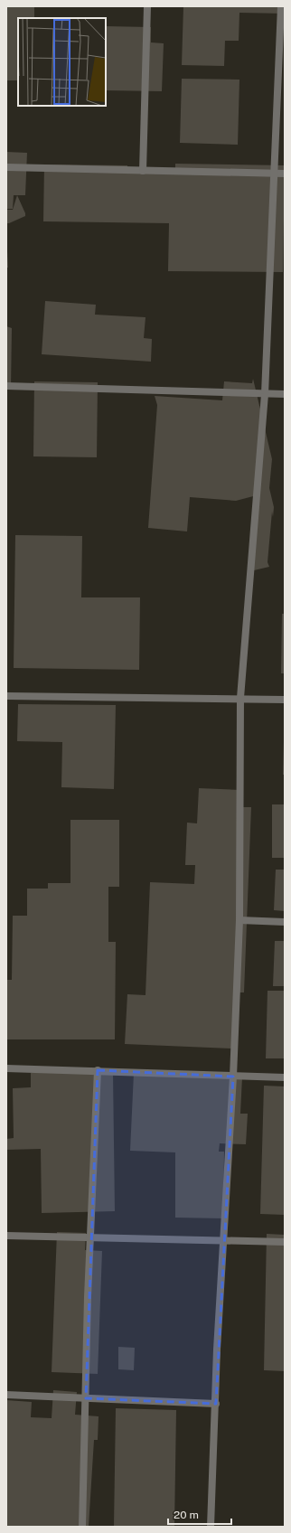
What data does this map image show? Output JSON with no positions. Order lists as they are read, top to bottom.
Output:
{
  "scale_bar": "20 m"
}
